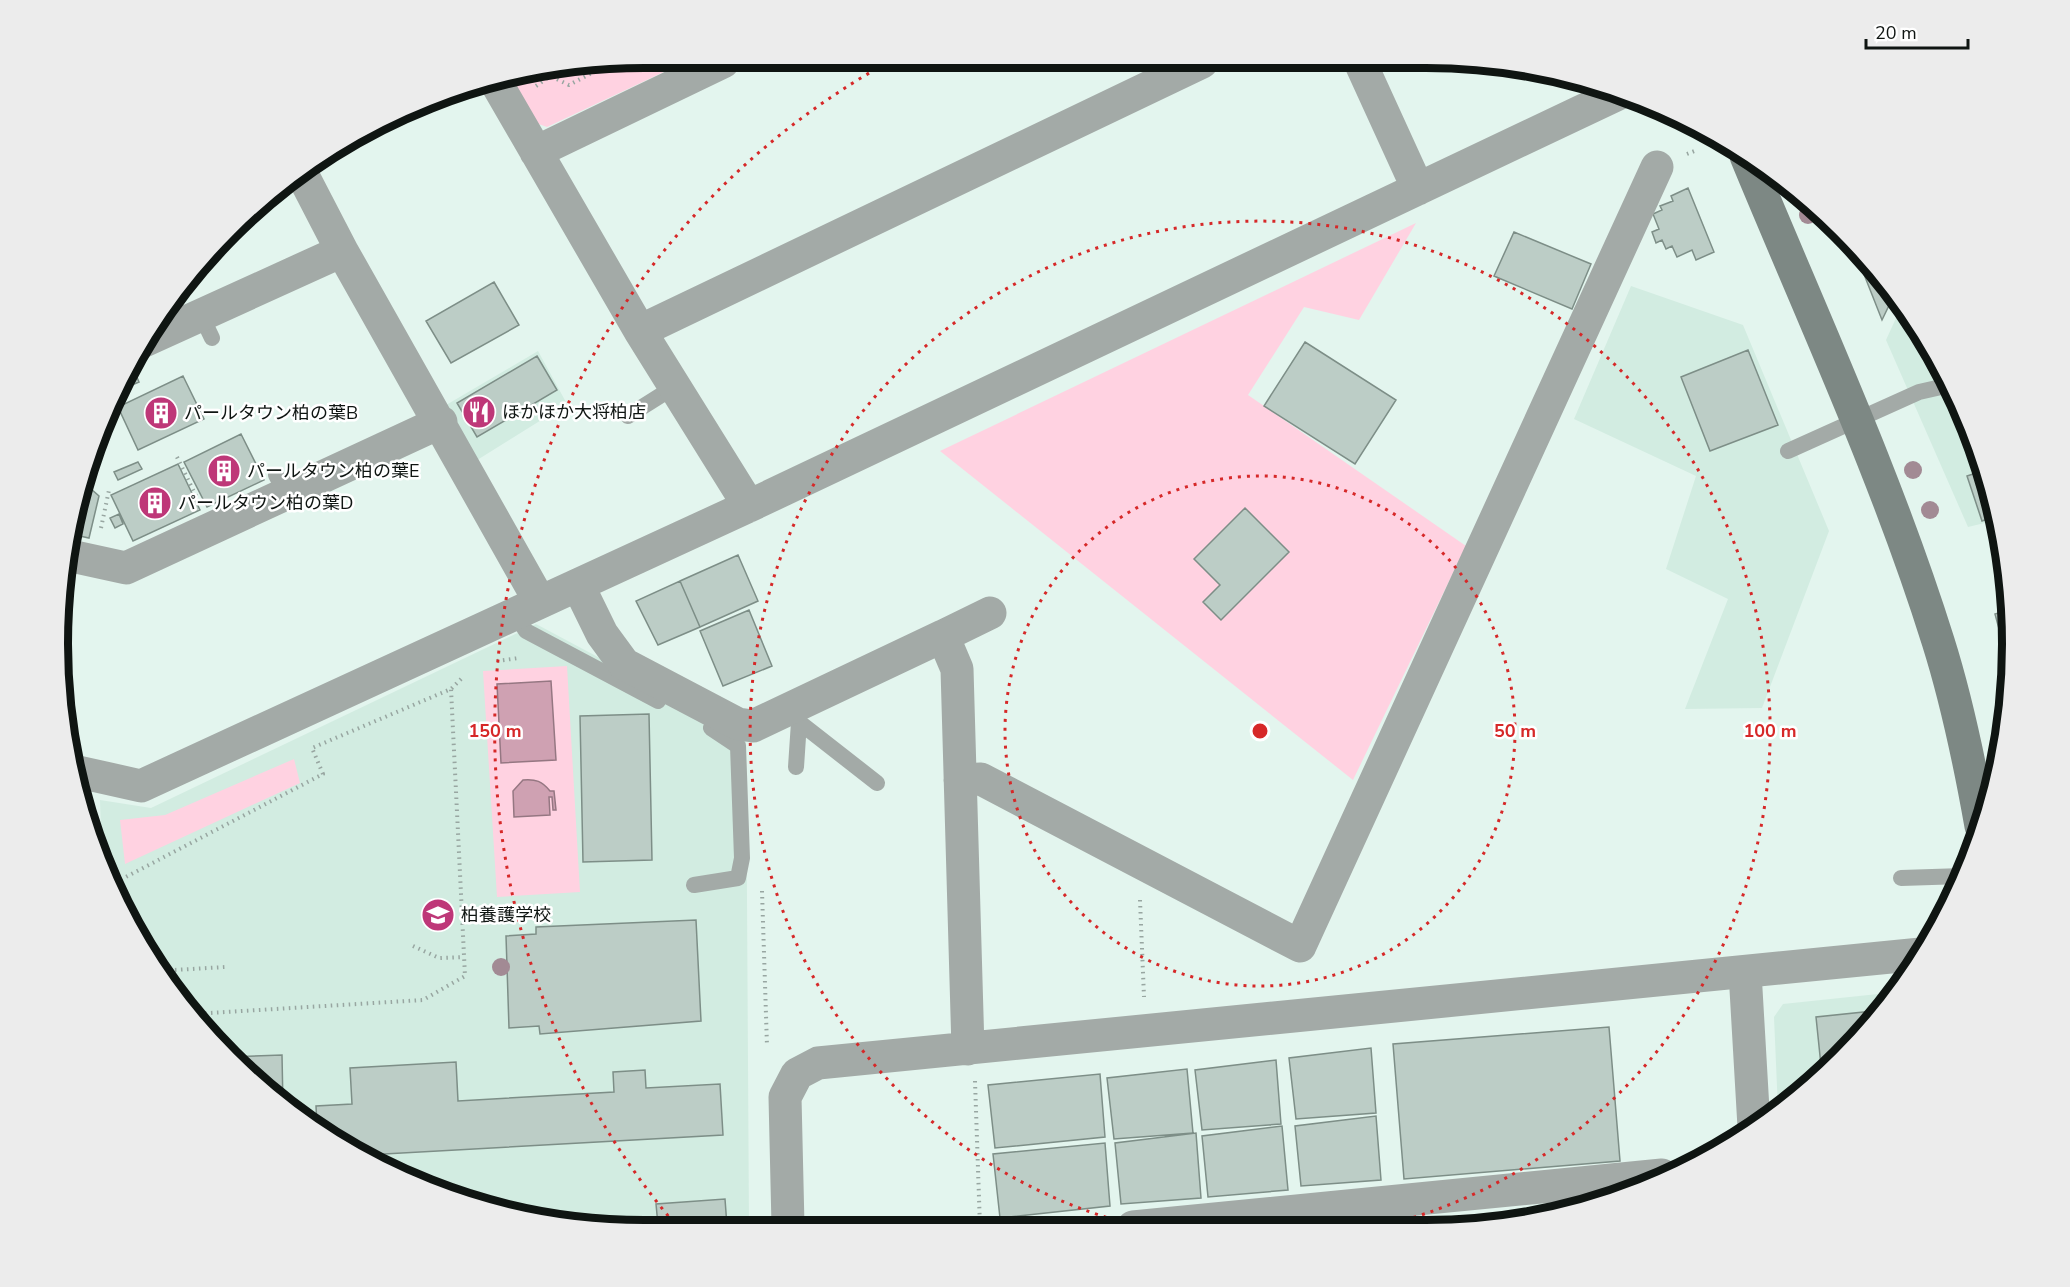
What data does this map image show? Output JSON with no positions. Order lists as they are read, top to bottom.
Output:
{
  "places": {
    "restaurant": ["ほかほか大将柏店"],
    "building": ["パールタウン柏の葉B", "パールタウン柏の葉E", "パールタウン柏の葉D"],
    "school or university": ["柏養護学校"]
  },
  "scale_bar": "20 m",
  "rings": ["50 m", "100 m", "150 m"]
}
